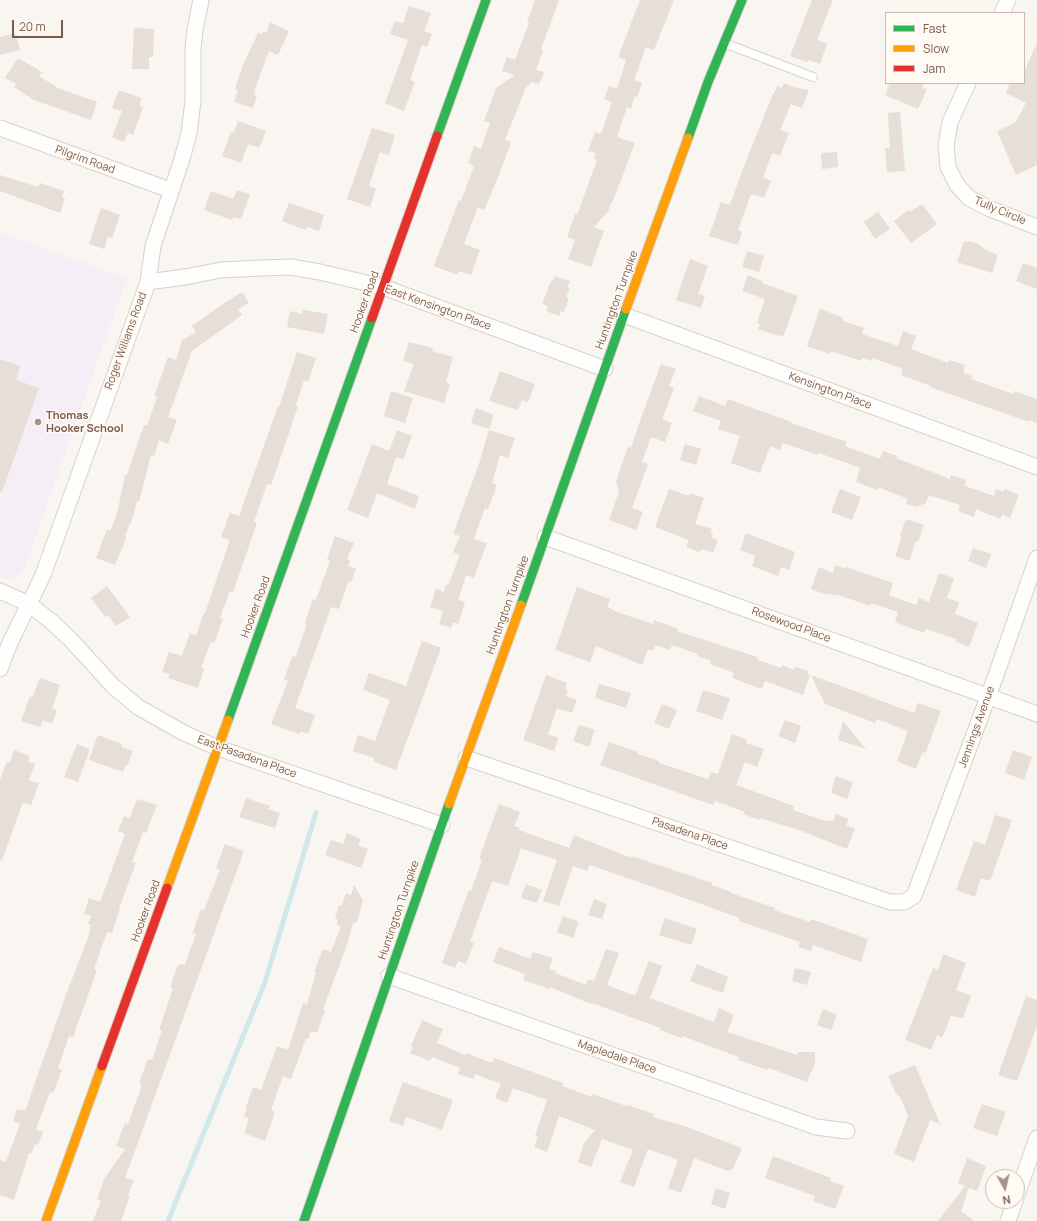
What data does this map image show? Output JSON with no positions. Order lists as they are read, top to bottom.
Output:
{
  "streets": {
    "main road": ["Huntington Turnpike", "Hooker Road"],
    "street": [
      "Pilgrim Road",
      "Tully Circle",
      "East Kensington Place",
      "Roger Williams Road",
      "Kensington Place",
      "Rosewood Place",
      "Jennings Avenue",
      "East Pasadena Place",
      "Pasadena Place",
      "Mapledale Place"
    ]
  },
  "crossings": [
    ["Pilgrim Road", "Roger Williams Road"],
    ["Huntington Turnpike", "East Kensington Place"],
    ["Huntington Turnpike", "Kensington Place"],
    ["Huntington Turnpike", "Rosewood Place"],
    ["Huntington Turnpike", "East Pasadena Place"],
    ["Huntington Turnpike", "Pasadena Place"],
    ["Huntington Turnpike", "Mapledale Place"],
    ["Hooker Road", "East Kensington Place"],
    ["Hooker Road", "East Pasadena Place"],
    ["East Kensington Place", "Roger Williams Road"],
    ["Roger Williams Road", "East Pasadena Place"],
    ["Rosewood Place", "Jennings Avenue"],
    ["Jennings Avenue", "Pasadena Place"]
  ],
  "places": ["Thomas Hooker School"],
  "legend": ["Fast", "Slow", "Jam"],
  "scale_bar": "20 m",
  "north": "bottom"
}
